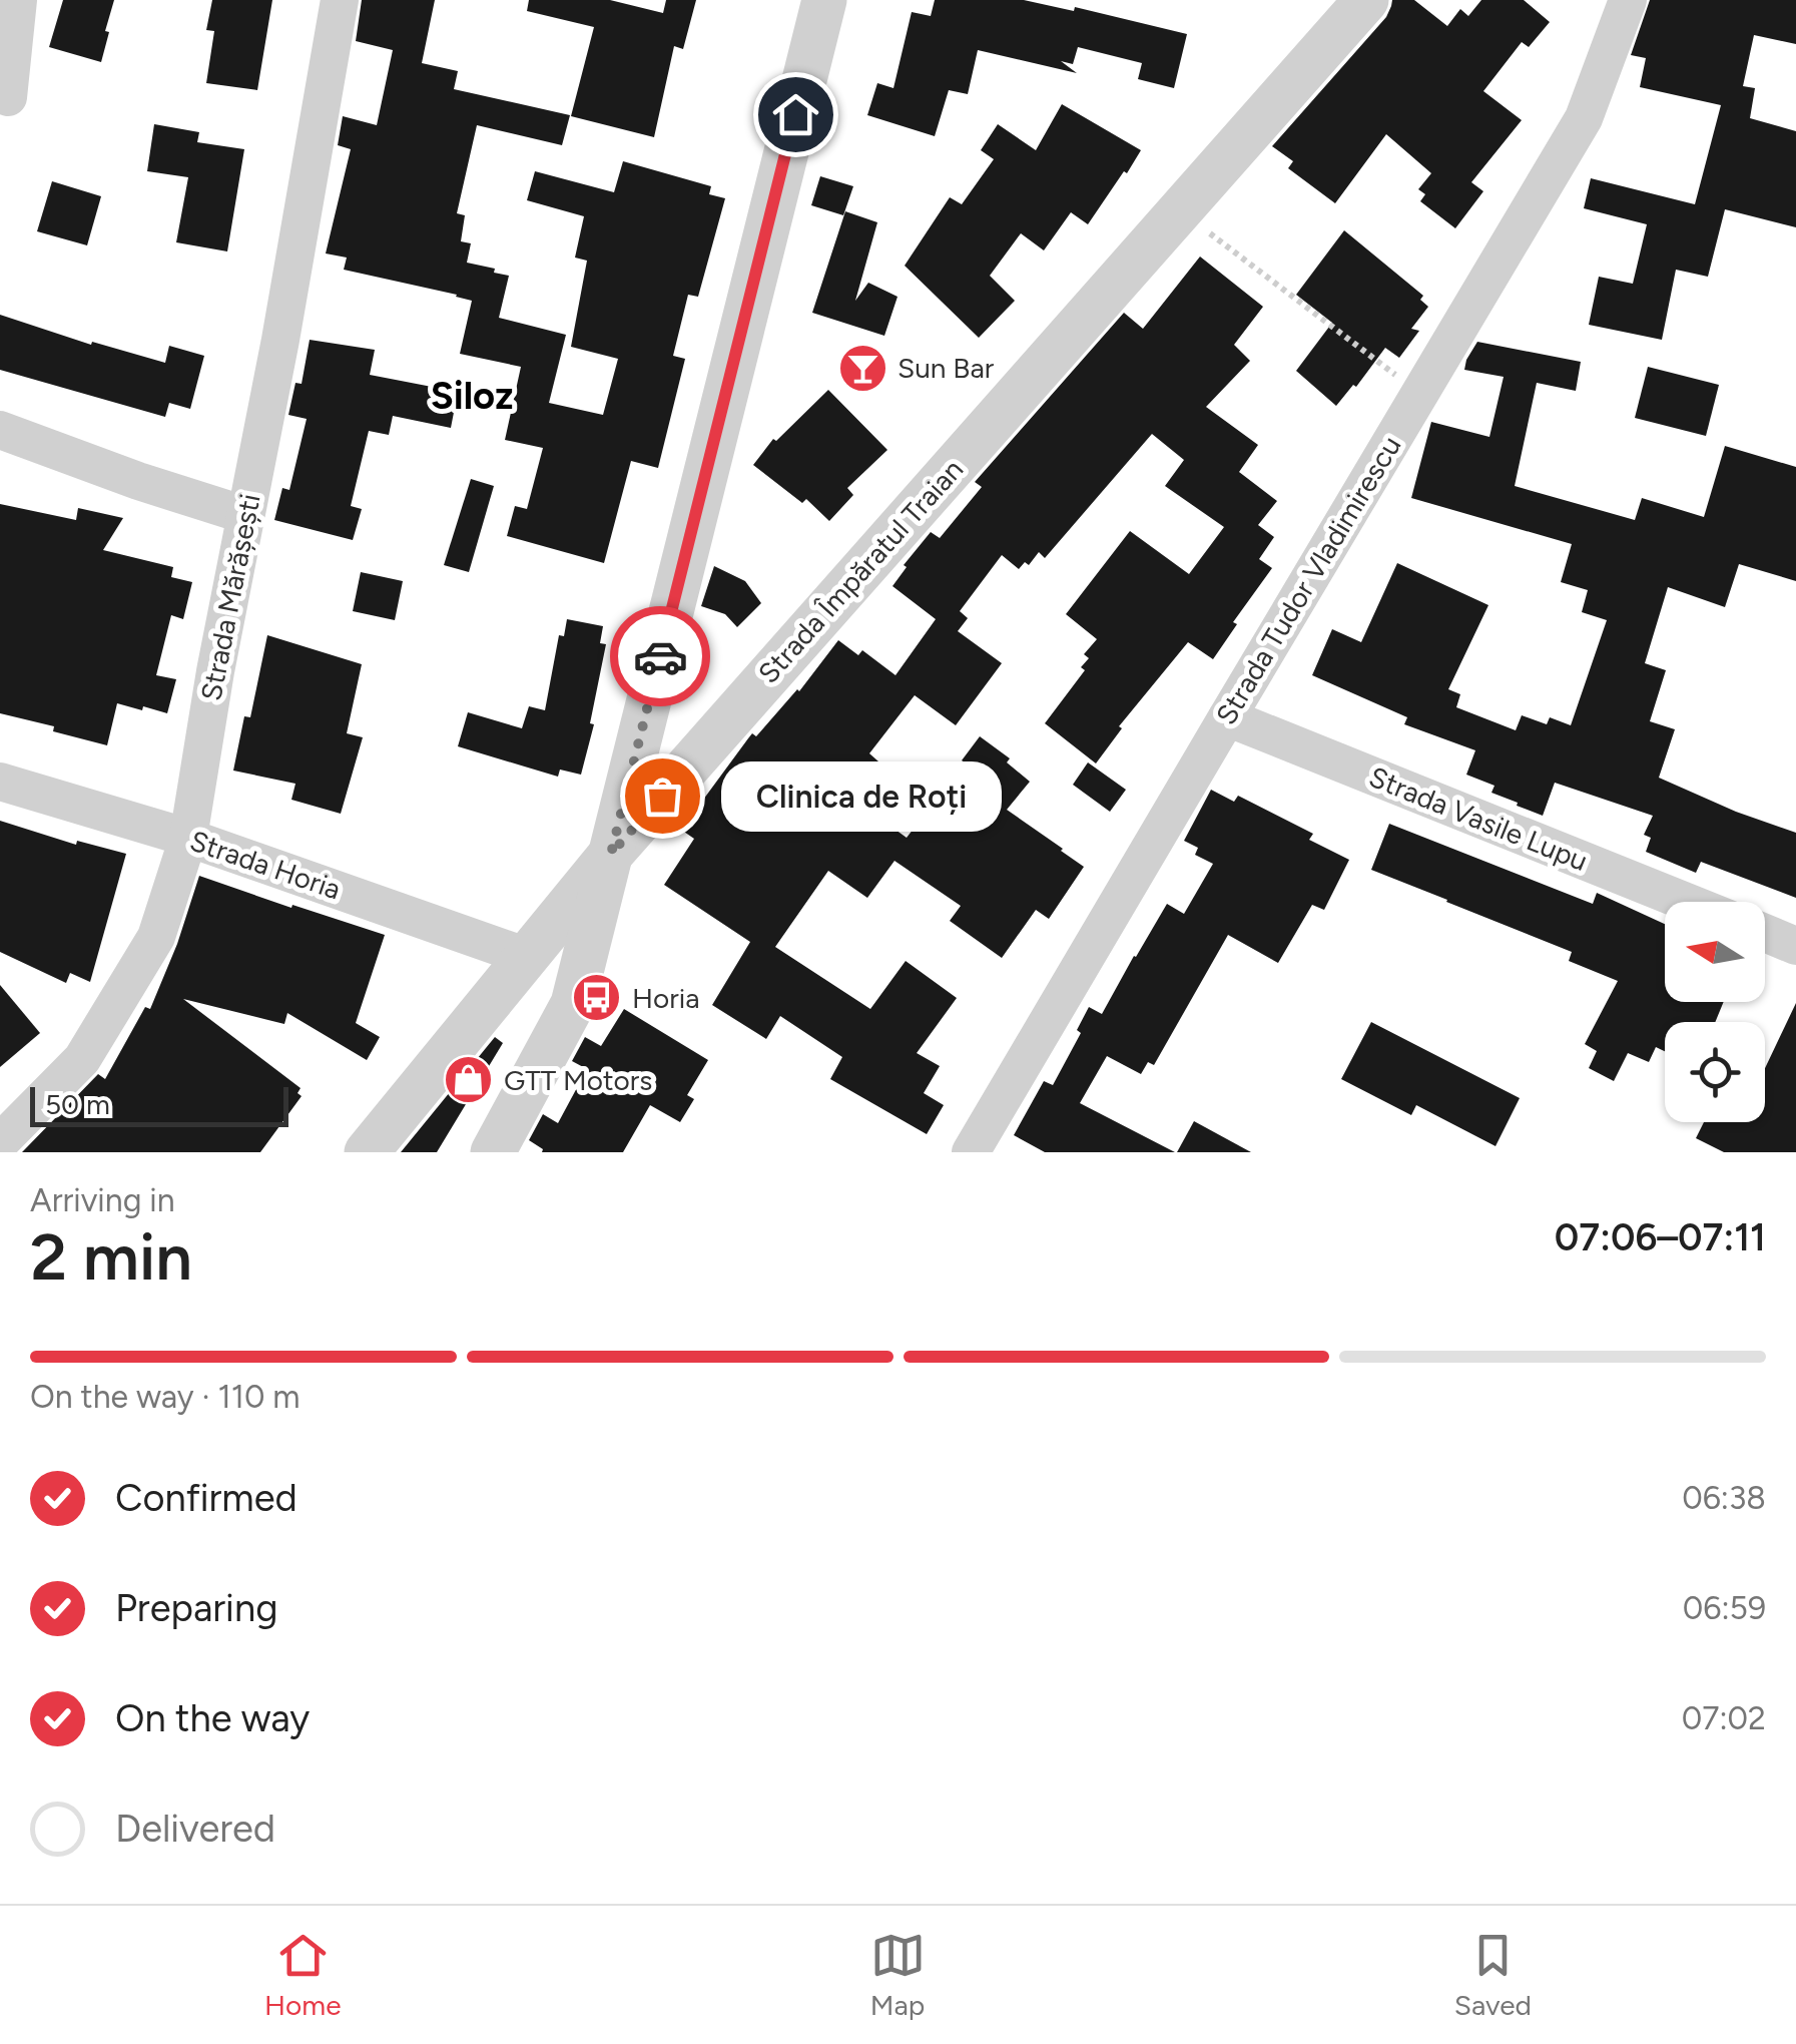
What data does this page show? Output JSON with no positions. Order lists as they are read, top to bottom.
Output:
{
  "streets": {
    "street": [
      "Strada Împăratul Traian",
      "Strada Tudor Vladimirescu",
      "Strada Mărășești",
      "Strada Vasile Lupu",
      "Strada Horia"
    ]
  },
  "crossings": [
    ["Strada Împăratul Traian", "Strada Horia"],
    ["Strada Tudor Vladimirescu", "Strada Vasile Lupu"],
    ["Strada Mărășești", "Strada Horia"]
  ],
  "districts": ["Siloz"],
  "places": {
    "bar": ["Sun Bar"],
    "other": ["Clinica de Roți"],
    "bus stop": ["Horia"],
    "shop": ["GTT Motors"]
  },
  "scale_bar": "50 m",
  "north": "left",
  "page": {
    "bubble": "Clinica de Roți",
    "scale": "50 m",
    "heading": ["2 min", "Arriving in", "07:06–07:11"],
    "bar": "On the way · 110 m",
    "list": [
      ["Confirmed", "06:38"],
      ["Preparing", "06:59"],
      ["On the way", "07:02"],
      "Delivered"
    ],
    "tabs": ["Home", "Map", "Saved"]
  }
}
